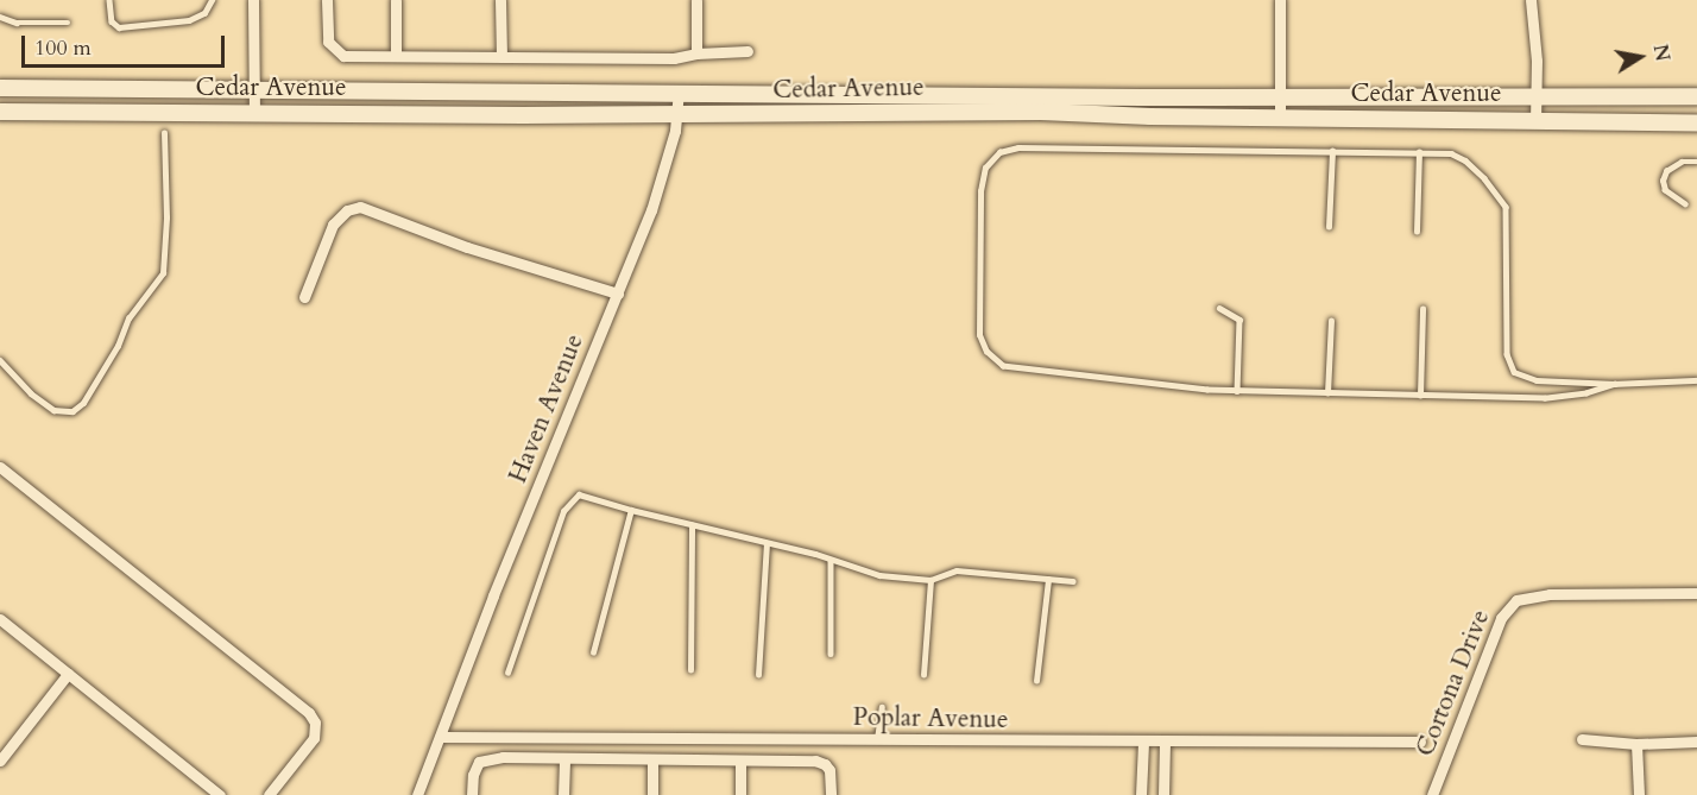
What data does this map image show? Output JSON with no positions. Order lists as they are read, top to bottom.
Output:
{
  "streets": {
    "main road": ["Cedar Avenue"],
    "street": ["Haven Avenue", "Cortona Drive", "Poplar Avenue"]
  },
  "crossings": [
    ["Cedar Avenue", "Haven Avenue"],
    ["Haven Avenue", "Poplar Avenue"]
  ],
  "scale_bar": "100 m",
  "north": "right"
}
